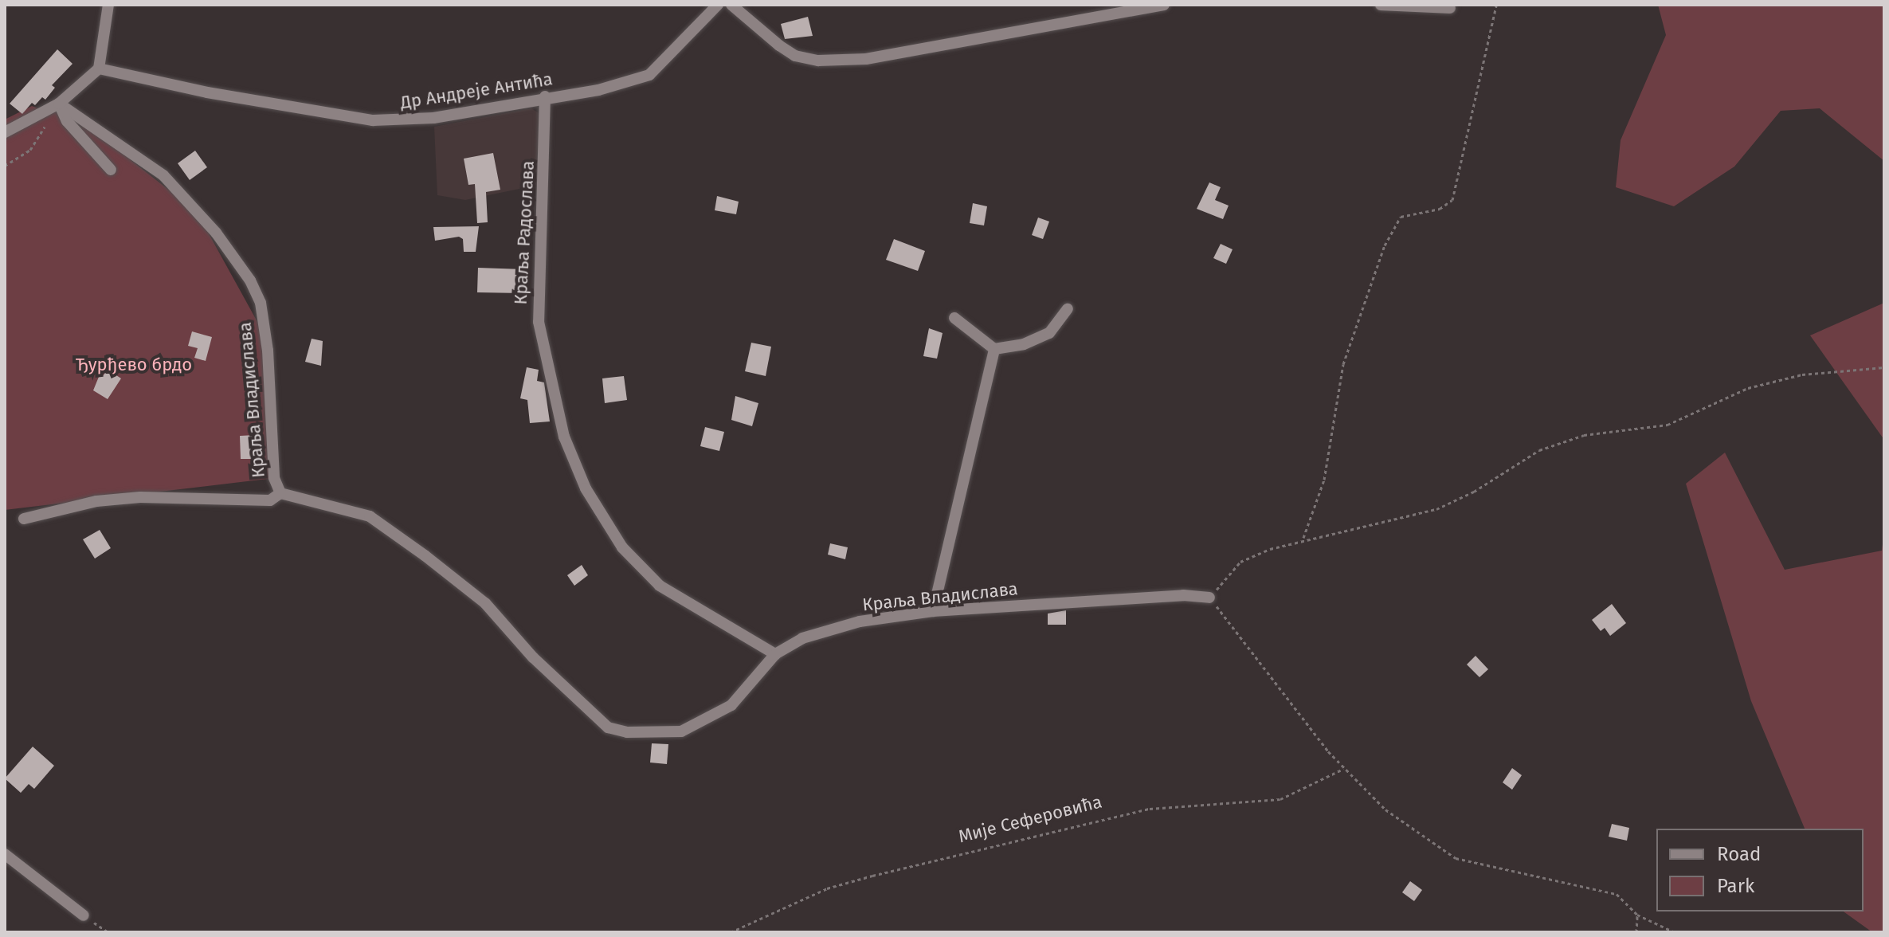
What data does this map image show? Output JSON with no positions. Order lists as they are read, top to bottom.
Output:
{
  "streets": {
    "street": ["Др Андреје Антића", "Краља Радослава", "Краља Владислава"],
    "path": ["Мије Сеферовића"]
  },
  "crossings": [
    ["Др Андреје Антића", "Краља Радослава"],
    ["Краља Радослава", "Краља Владислава"]
  ],
  "parks": ["Ђурђево брдо"],
  "legend": ["Road", "Park"]
}
